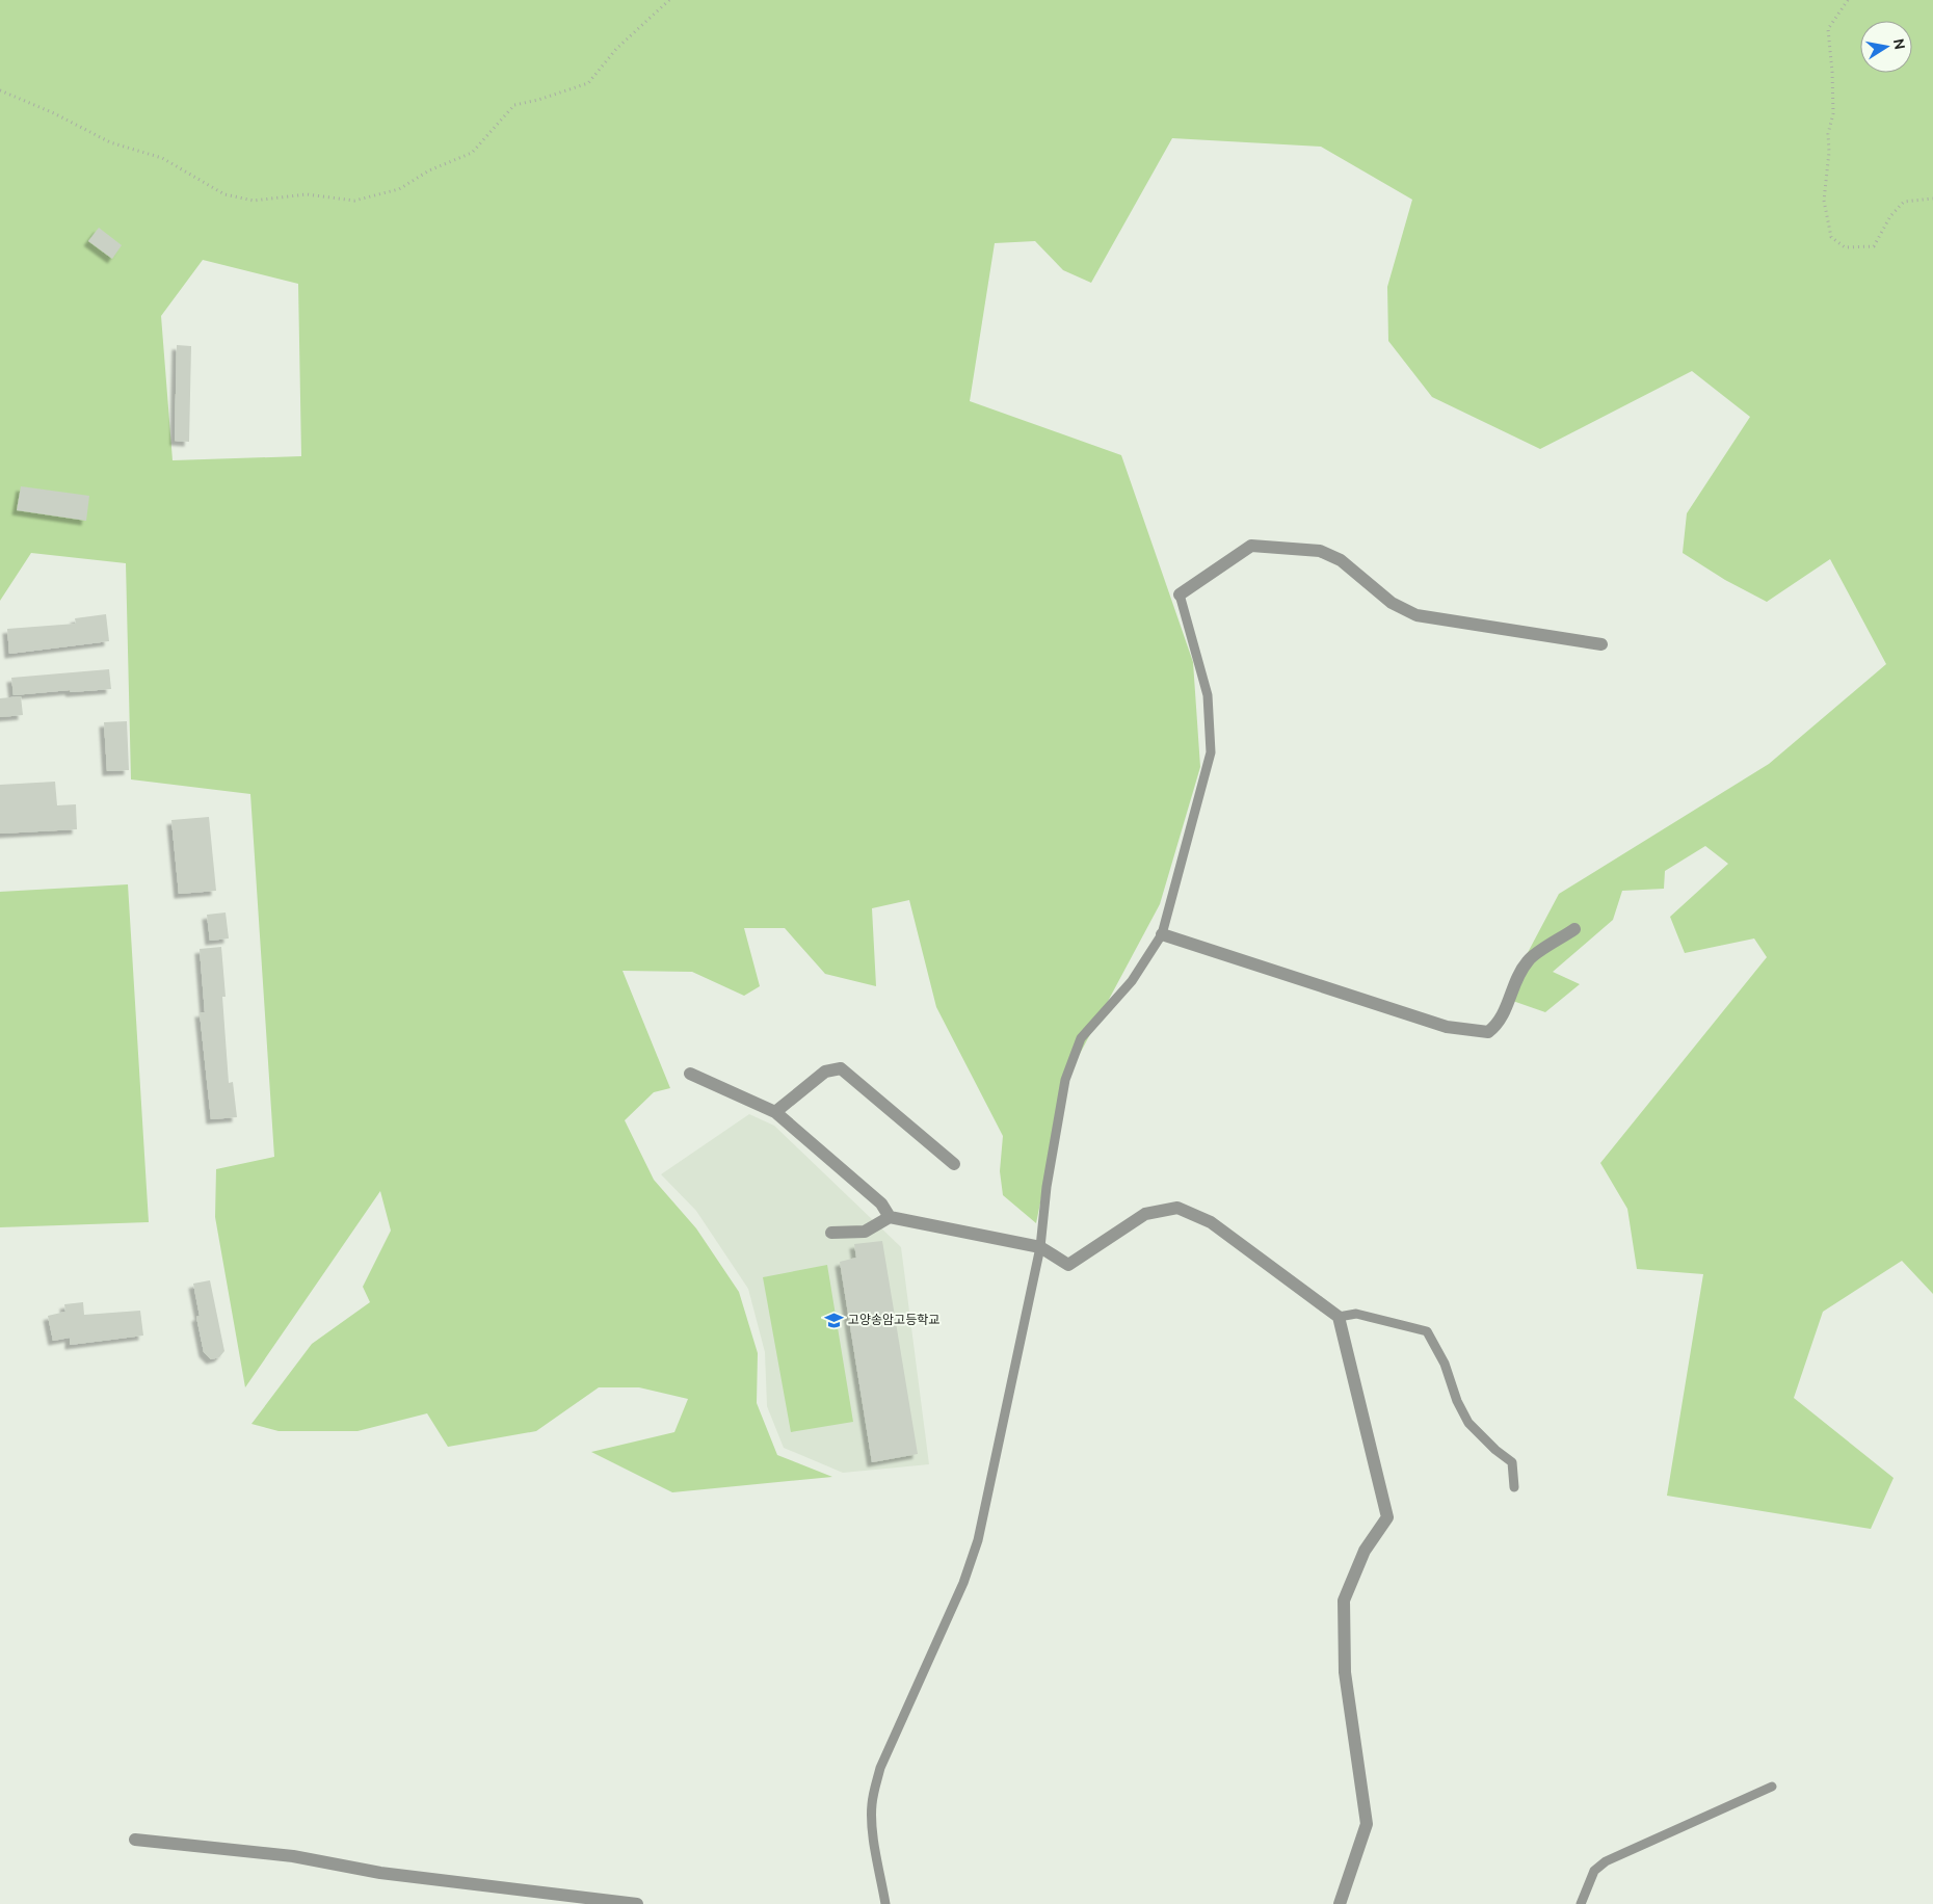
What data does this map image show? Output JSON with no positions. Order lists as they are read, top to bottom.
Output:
{
  "places": {
    "school or university": ["고양송암고등학교"]
  },
  "north": "right"
}
